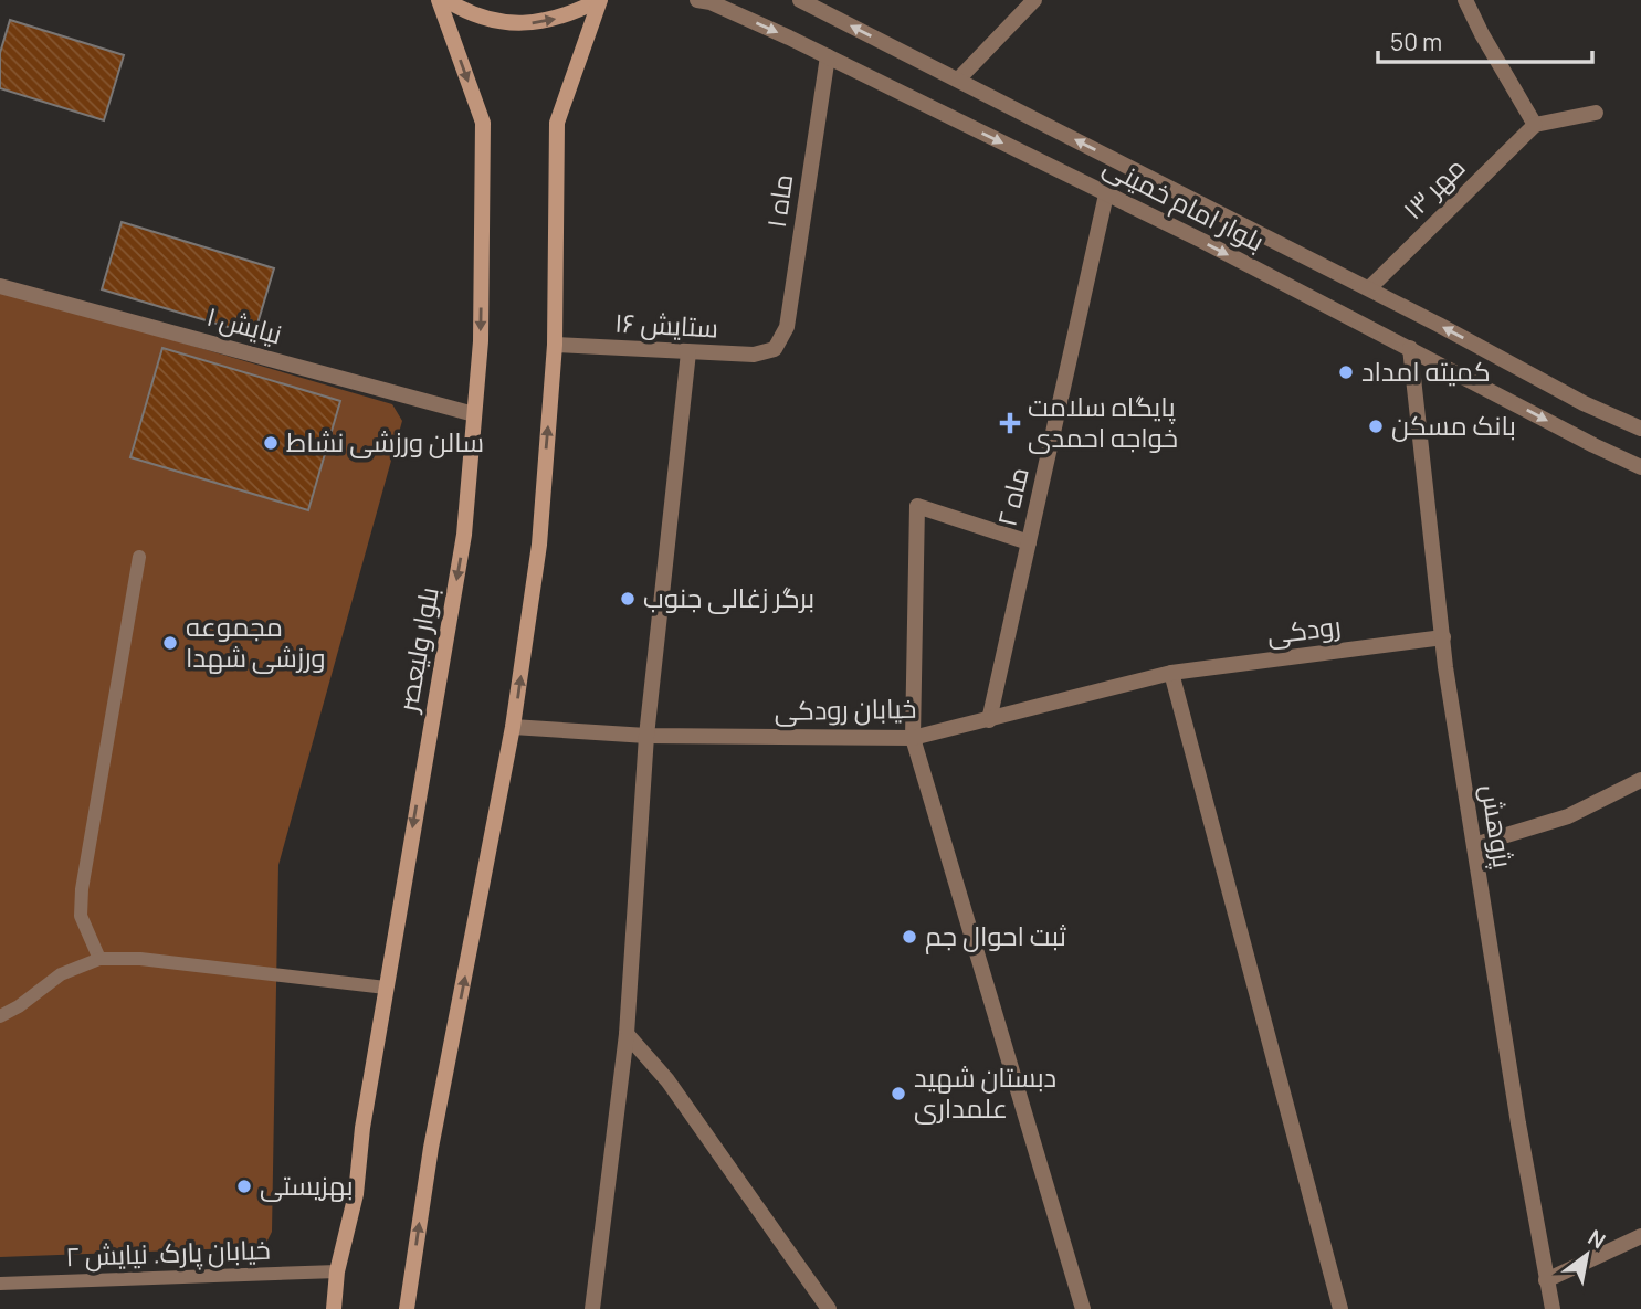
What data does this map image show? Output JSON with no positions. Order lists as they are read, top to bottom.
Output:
{
  "streets": {
    "main road": ["بلوار ولیعصر"],
    "street": [
      "مهر ۱۳",
      "ماه ۱",
      "بلوار امام خمینی",
      "نیایش ۱",
      "ستایش ۱۶",
      "ماه ۲",
      "رودکی",
      "خیابان رودکی",
      "پژوهش"
    ],
    "lane": ["خیابان پارک. نیایش ۲"]
  },
  "crossings": [
    ["مهر ۱۳", "بلوار امام خمینی"],
    ["ماه ۱", "بلوار امام خمینی"],
    ["ماه ۱", "ستایش ۱۶"],
    ["بلوار امام خمینی", "ماه ۲"],
    ["بلوار امام خمینی", "پژوهش"],
    ["نیایش ۱", "بلوار ولیعصر"],
    ["ماه ۲", "خیابان رودکی"],
    ["رودکی", "خیابان رودکی"],
    ["رودکی", "پژوهش"],
    ["بلوار ولیعصر", "خیابان پارک. نیایش ۲"]
  ],
  "places": {
    "other": [
      "کمیته امداد",
      "بانک مسکن",
      "سالن ورزشی نشاط",
      "برگر زغالی جنوب",
      "مجموعه ورزشی شهدا",
      "ثبت احوال جم",
      "دبستان شهید علمداری",
      "بهزیستی"
    ],
    "health": ["پایگاه سلامت خواجه احمدی"]
  },
  "scale_bar": "50 m",
  "north": "top right"
}
